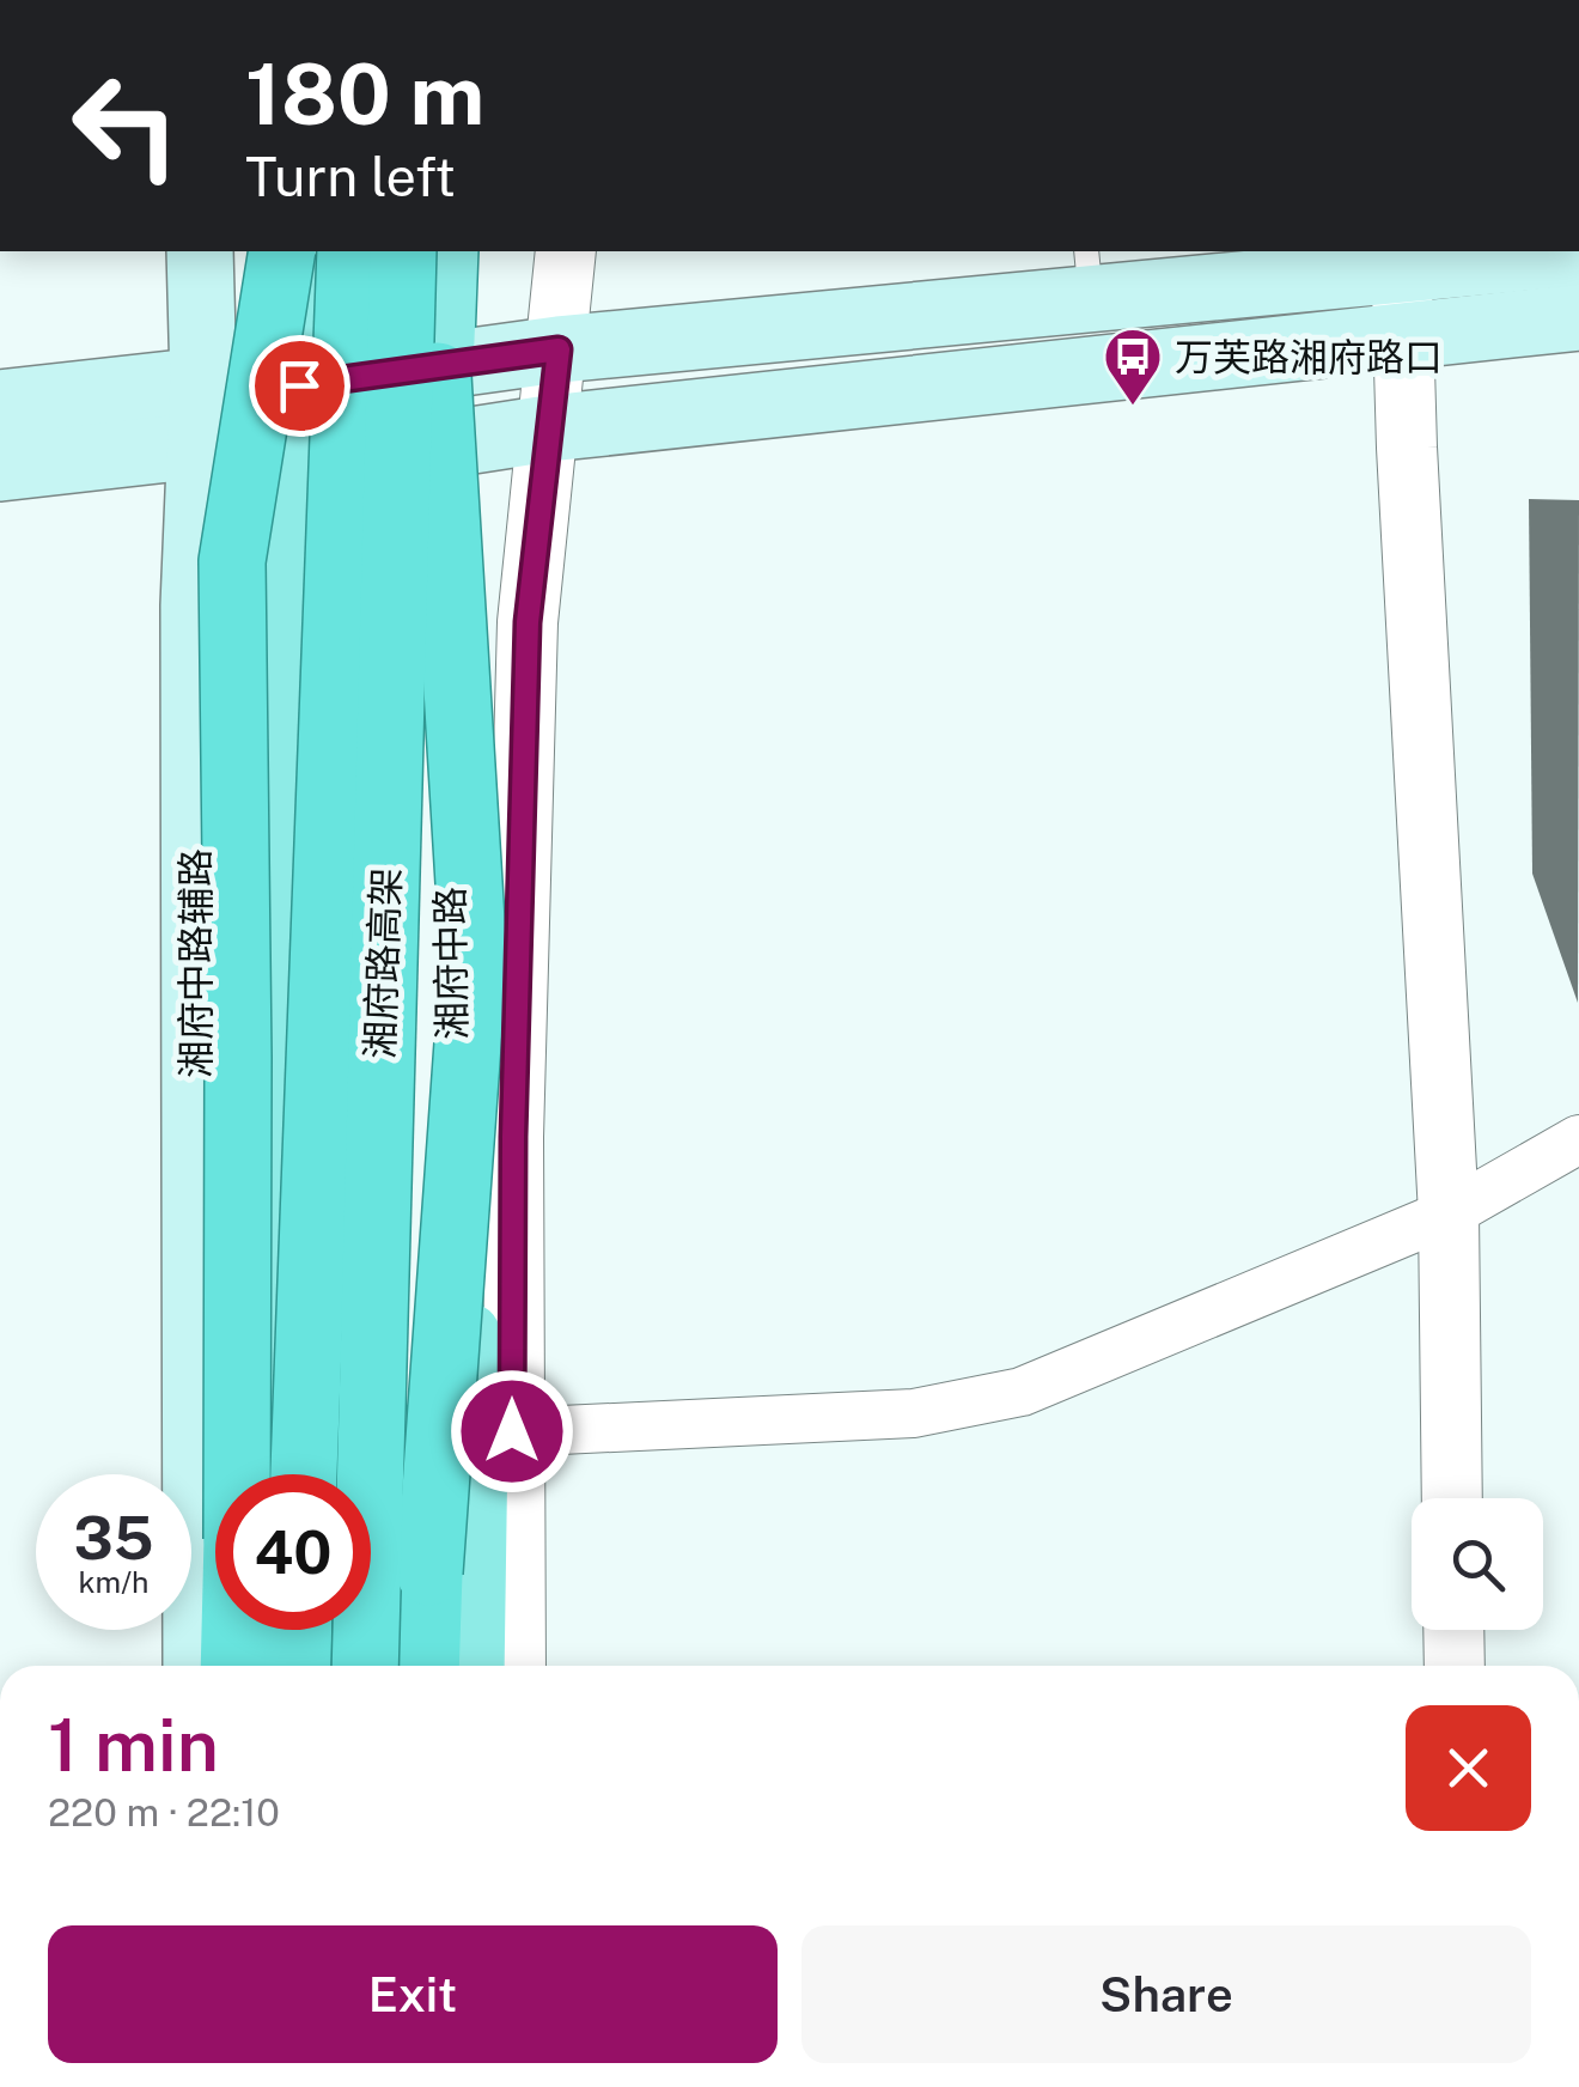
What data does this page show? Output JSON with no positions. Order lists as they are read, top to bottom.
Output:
{
  "streets": {
    "highway": ["湘府路高架"],
    "main road": ["湘府中路辅路", "湘府中路"]
  },
  "places": {
    "bus stop": ["万芙路湘府路口"]
  },
  "page": {
    "turn": ["180 m", "Turn left"],
    "speed": "35 km/h",
    "limit": "40",
    "heading": ["1 min", "220 m · 22:10"],
    "buttons": ["Exit", "Share"]
  }
}
